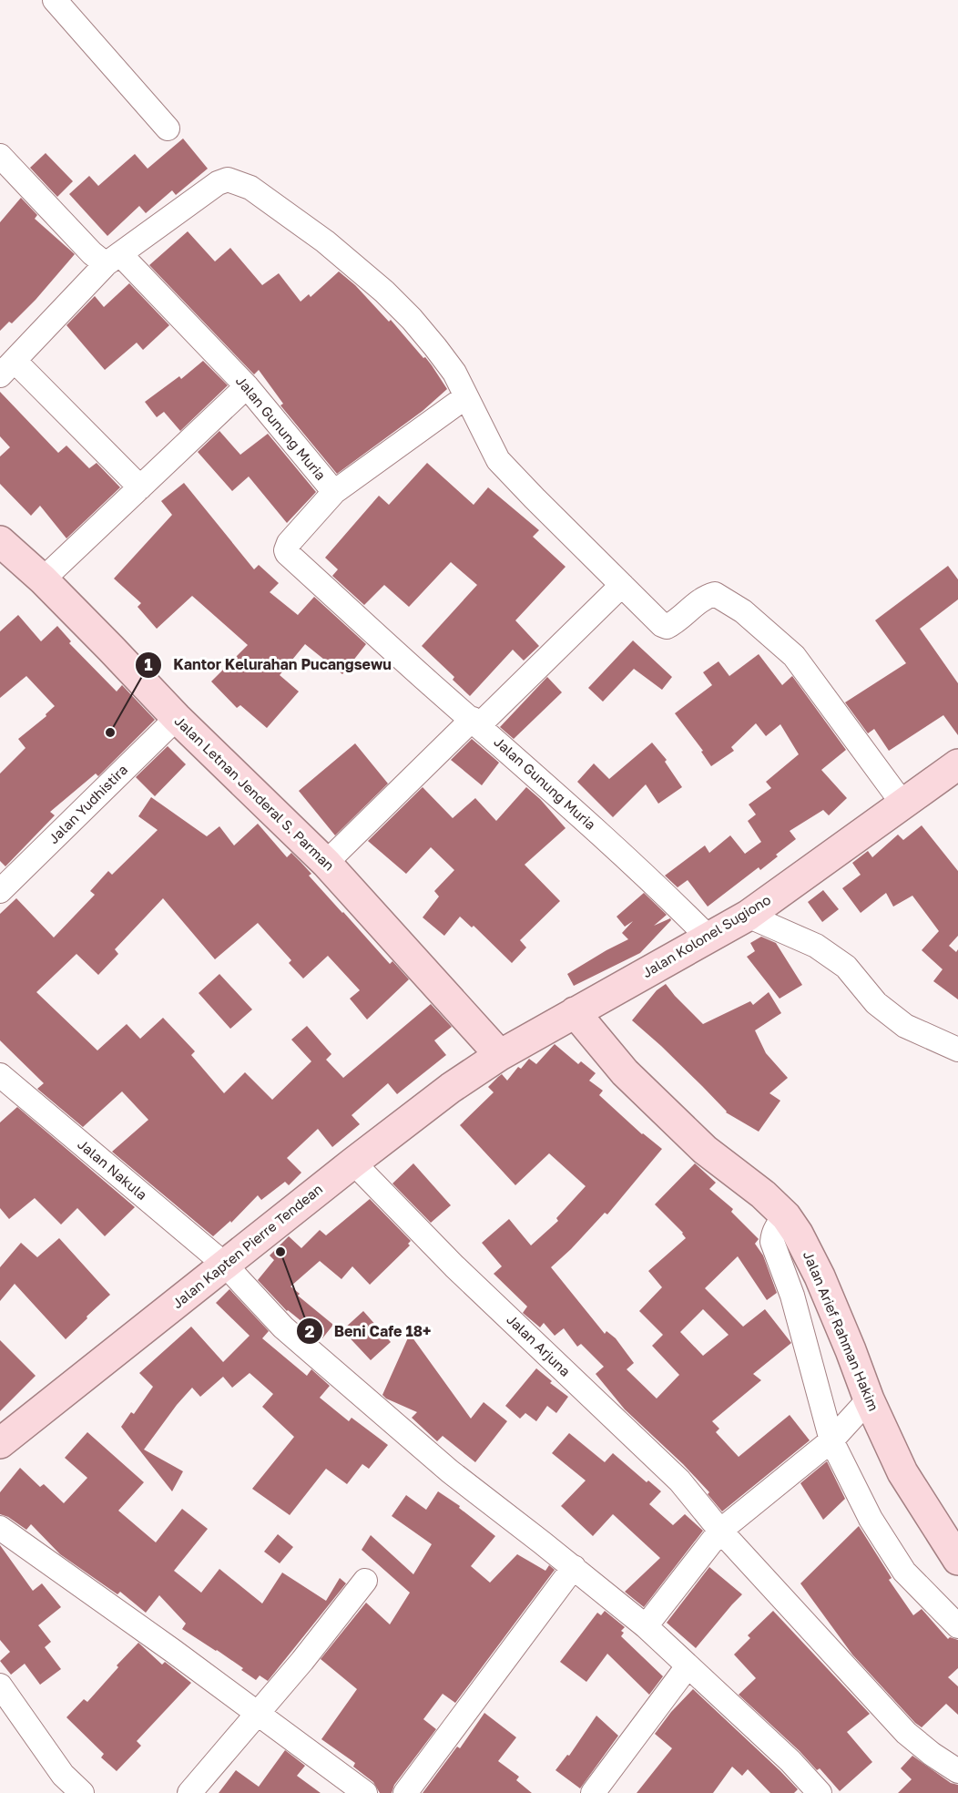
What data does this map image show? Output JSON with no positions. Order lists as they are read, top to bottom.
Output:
{
  "streets": {
    "main road": [
      "Jalan Letnan Jenderal S. Parman",
      "Jalan Kolonel Sugiono",
      "Jalan Kapten Pierre Tendean",
      "Jalan Arief Rahman Hakim"
    ],
    "street": [
      "Jalan Gunung Muria",
      "Jalan Yudhistira",
      "Jalan Nakula",
      "Jalan Arjuna"
    ]
  },
  "crossings": [
    ["Jalan Gunung Muria", "Jalan Kolonel Sugiono"],
    ["Jalan Letnan Jenderal S. Parman", "Jalan Yudhistira"],
    ["Jalan Letnan Jenderal S. Parman", "Jalan Kolonel Sugiono"],
    ["Jalan Letnan Jenderal S. Parman", "Jalan Kapten Pierre Tendean"],
    ["Jalan Kolonel Sugiono", "Jalan Kapten Pierre Tendean"],
    ["Jalan Kolonel Sugiono", "Jalan Arief Rahman Hakim"],
    ["Jalan Nakula", "Jalan Kapten Pierre Tendean"],
    ["Jalan Kapten Pierre Tendean", "Jalan Arjuna"]
  ],
  "places": ["Kantor Kelurahan Pucangsewu", "Beni Cafe 18+"]
}
